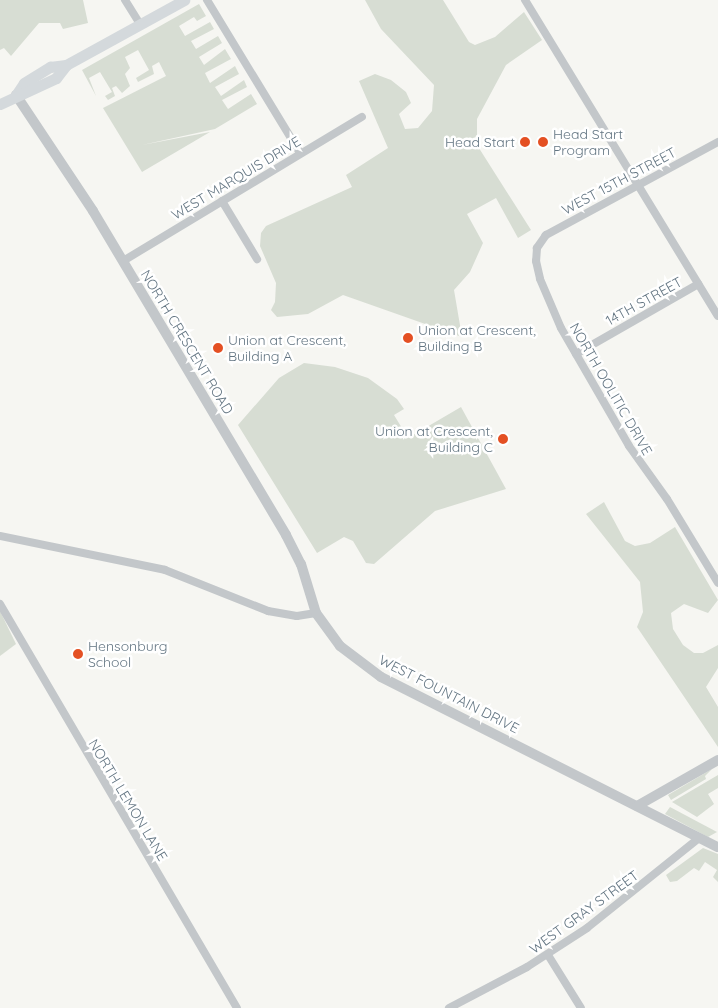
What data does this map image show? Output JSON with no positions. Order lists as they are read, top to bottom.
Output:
{
  "streets": {
    "street": [
      "WEST MARQUIS DRIVE",
      "WEST 15TH STREET",
      "14TH STREET",
      "NORTH CRESCENT ROAD",
      "NORTH OOLITIC DRIVE",
      "WEST FOUNTAIN DRIVE",
      "NORTH LEMON LANE",
      "WEST GRAY STREET"
    ]
  },
  "crossings": [
    ["WEST MARQUIS DRIVE", "NORTH CRESCENT ROAD"],
    ["WEST 15TH STREET", "NORTH OOLITIC DRIVE"],
    ["14TH STREET", "NORTH OOLITIC DRIVE"],
    ["NORTH CRESCENT ROAD", "WEST FOUNTAIN DRIVE"],
    ["WEST FOUNTAIN DRIVE", "WEST GRAY STREET"]
  ],
  "places": [
    "Head Start",
    "Head Start Program",
    "Union at Crescent, Building B",
    "Union at Crescent, Building A",
    "Union at Crescent, Building C",
    "Hensonburg School"
  ]
}
